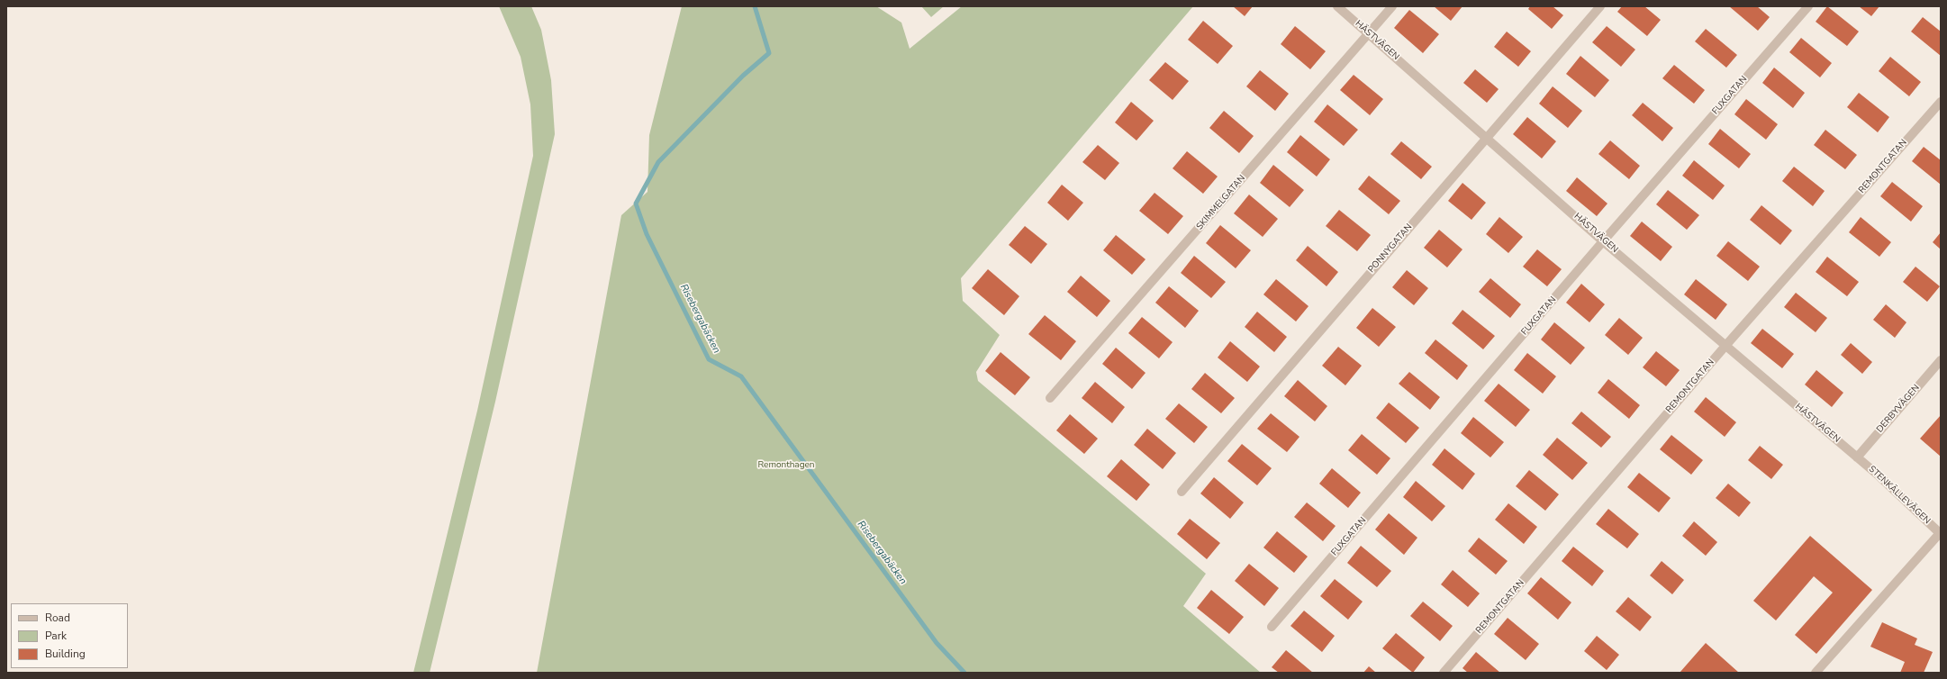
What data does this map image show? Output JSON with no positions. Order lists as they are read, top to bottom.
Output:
{
  "streets": {
    "street": [
      "HÄSTVÄGEN",
      "FUXGATAN",
      "REMONTGATAN",
      "SKIMMELGATAN",
      "PONNYGATAN",
      "DERBYVÄGEN",
      "STENKÄLLEVÄGEN"
    ]
  },
  "crossings": [
    ["HÄSTVÄGEN", "FUXGATAN"],
    ["HÄSTVÄGEN", "REMONTGATAN"],
    ["HÄSTVÄGEN", "SKIMMELGATAN"],
    ["HÄSTVÄGEN", "PONNYGATAN"],
    ["HÄSTVÄGEN", "DERBYVÄGEN"],
    ["HÄSTVÄGEN", "STENKÄLLEVÄGEN"],
    ["DERBYVÄGEN", "STENKÄLLEVÄGEN"]
  ],
  "water": ["Risebergabäcken"],
  "parks": ["Remonthagen"],
  "legend": ["Road", "Park", "Building"]
}
